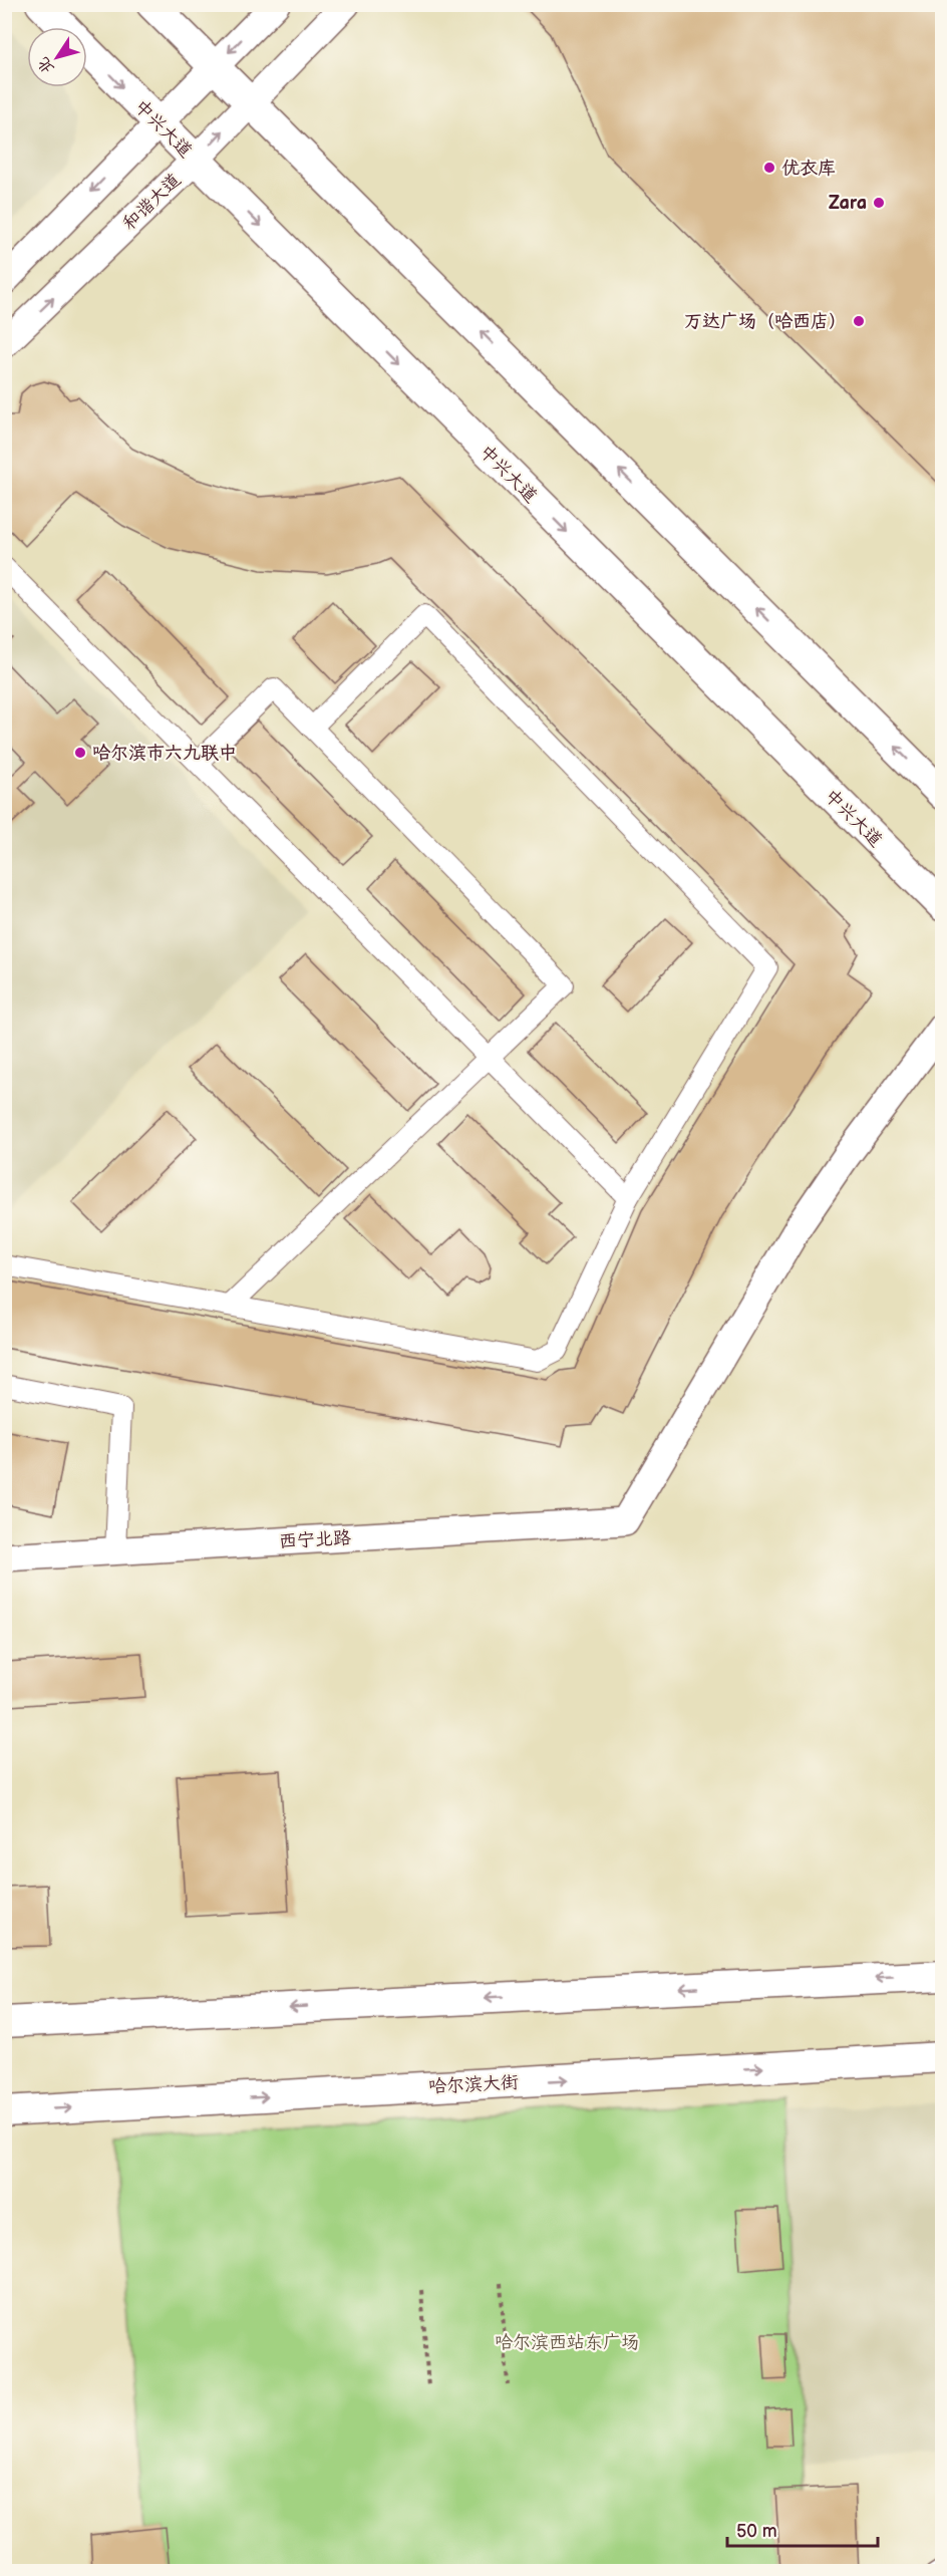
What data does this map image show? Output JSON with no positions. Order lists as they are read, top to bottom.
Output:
{
  "streets": {
    "main road": ["中兴大道", "哈尔滨大街"],
    "street": ["和谐大道", "西宁北路"]
  },
  "crossings": [
    ["中兴大道", "和谐大道"]
  ],
  "parks": ["哈尔滨西站东广场"],
  "places": [
    "优衣库",
    "Zara",
    "万达广场（哈西店）",
    "哈尔滨市六九联中"
  ],
  "scale_bar": "50 m",
  "north": "bottom left"
}
